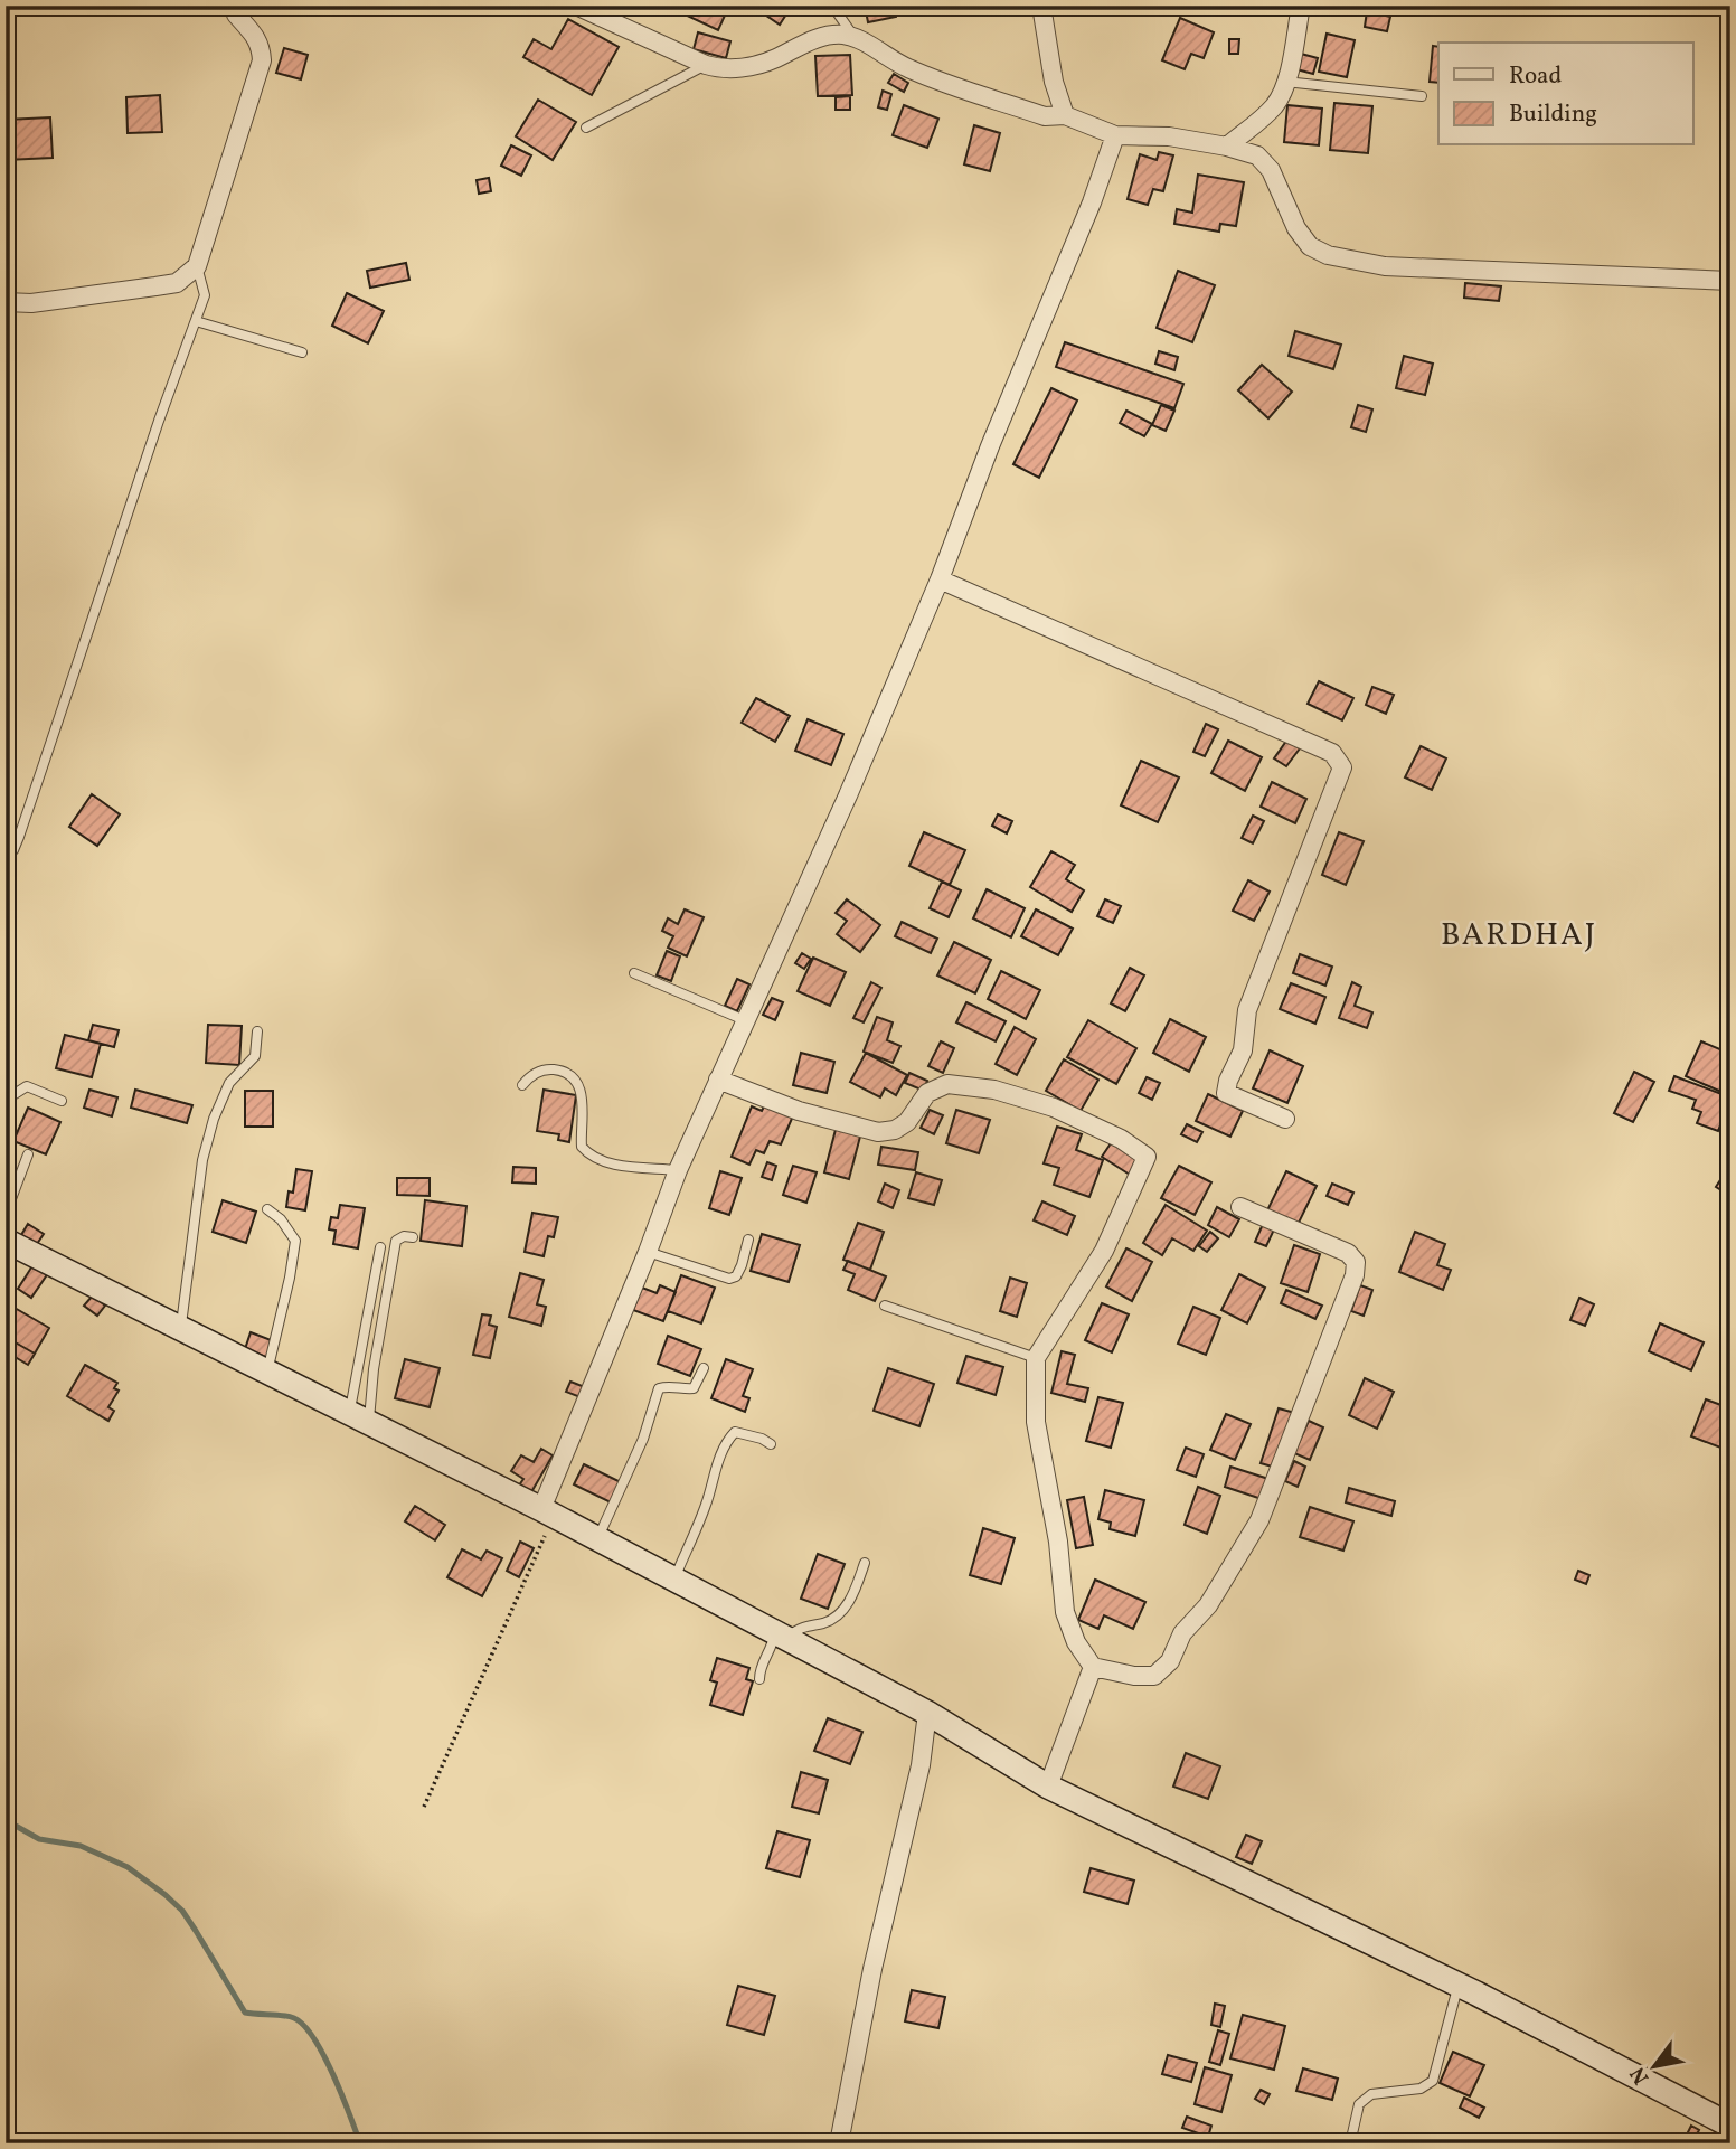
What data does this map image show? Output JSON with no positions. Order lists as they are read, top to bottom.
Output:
{
  "districts": ["BARDHAJ"],
  "legend": ["Road", "Building"],
  "north": "bottom left"
}
